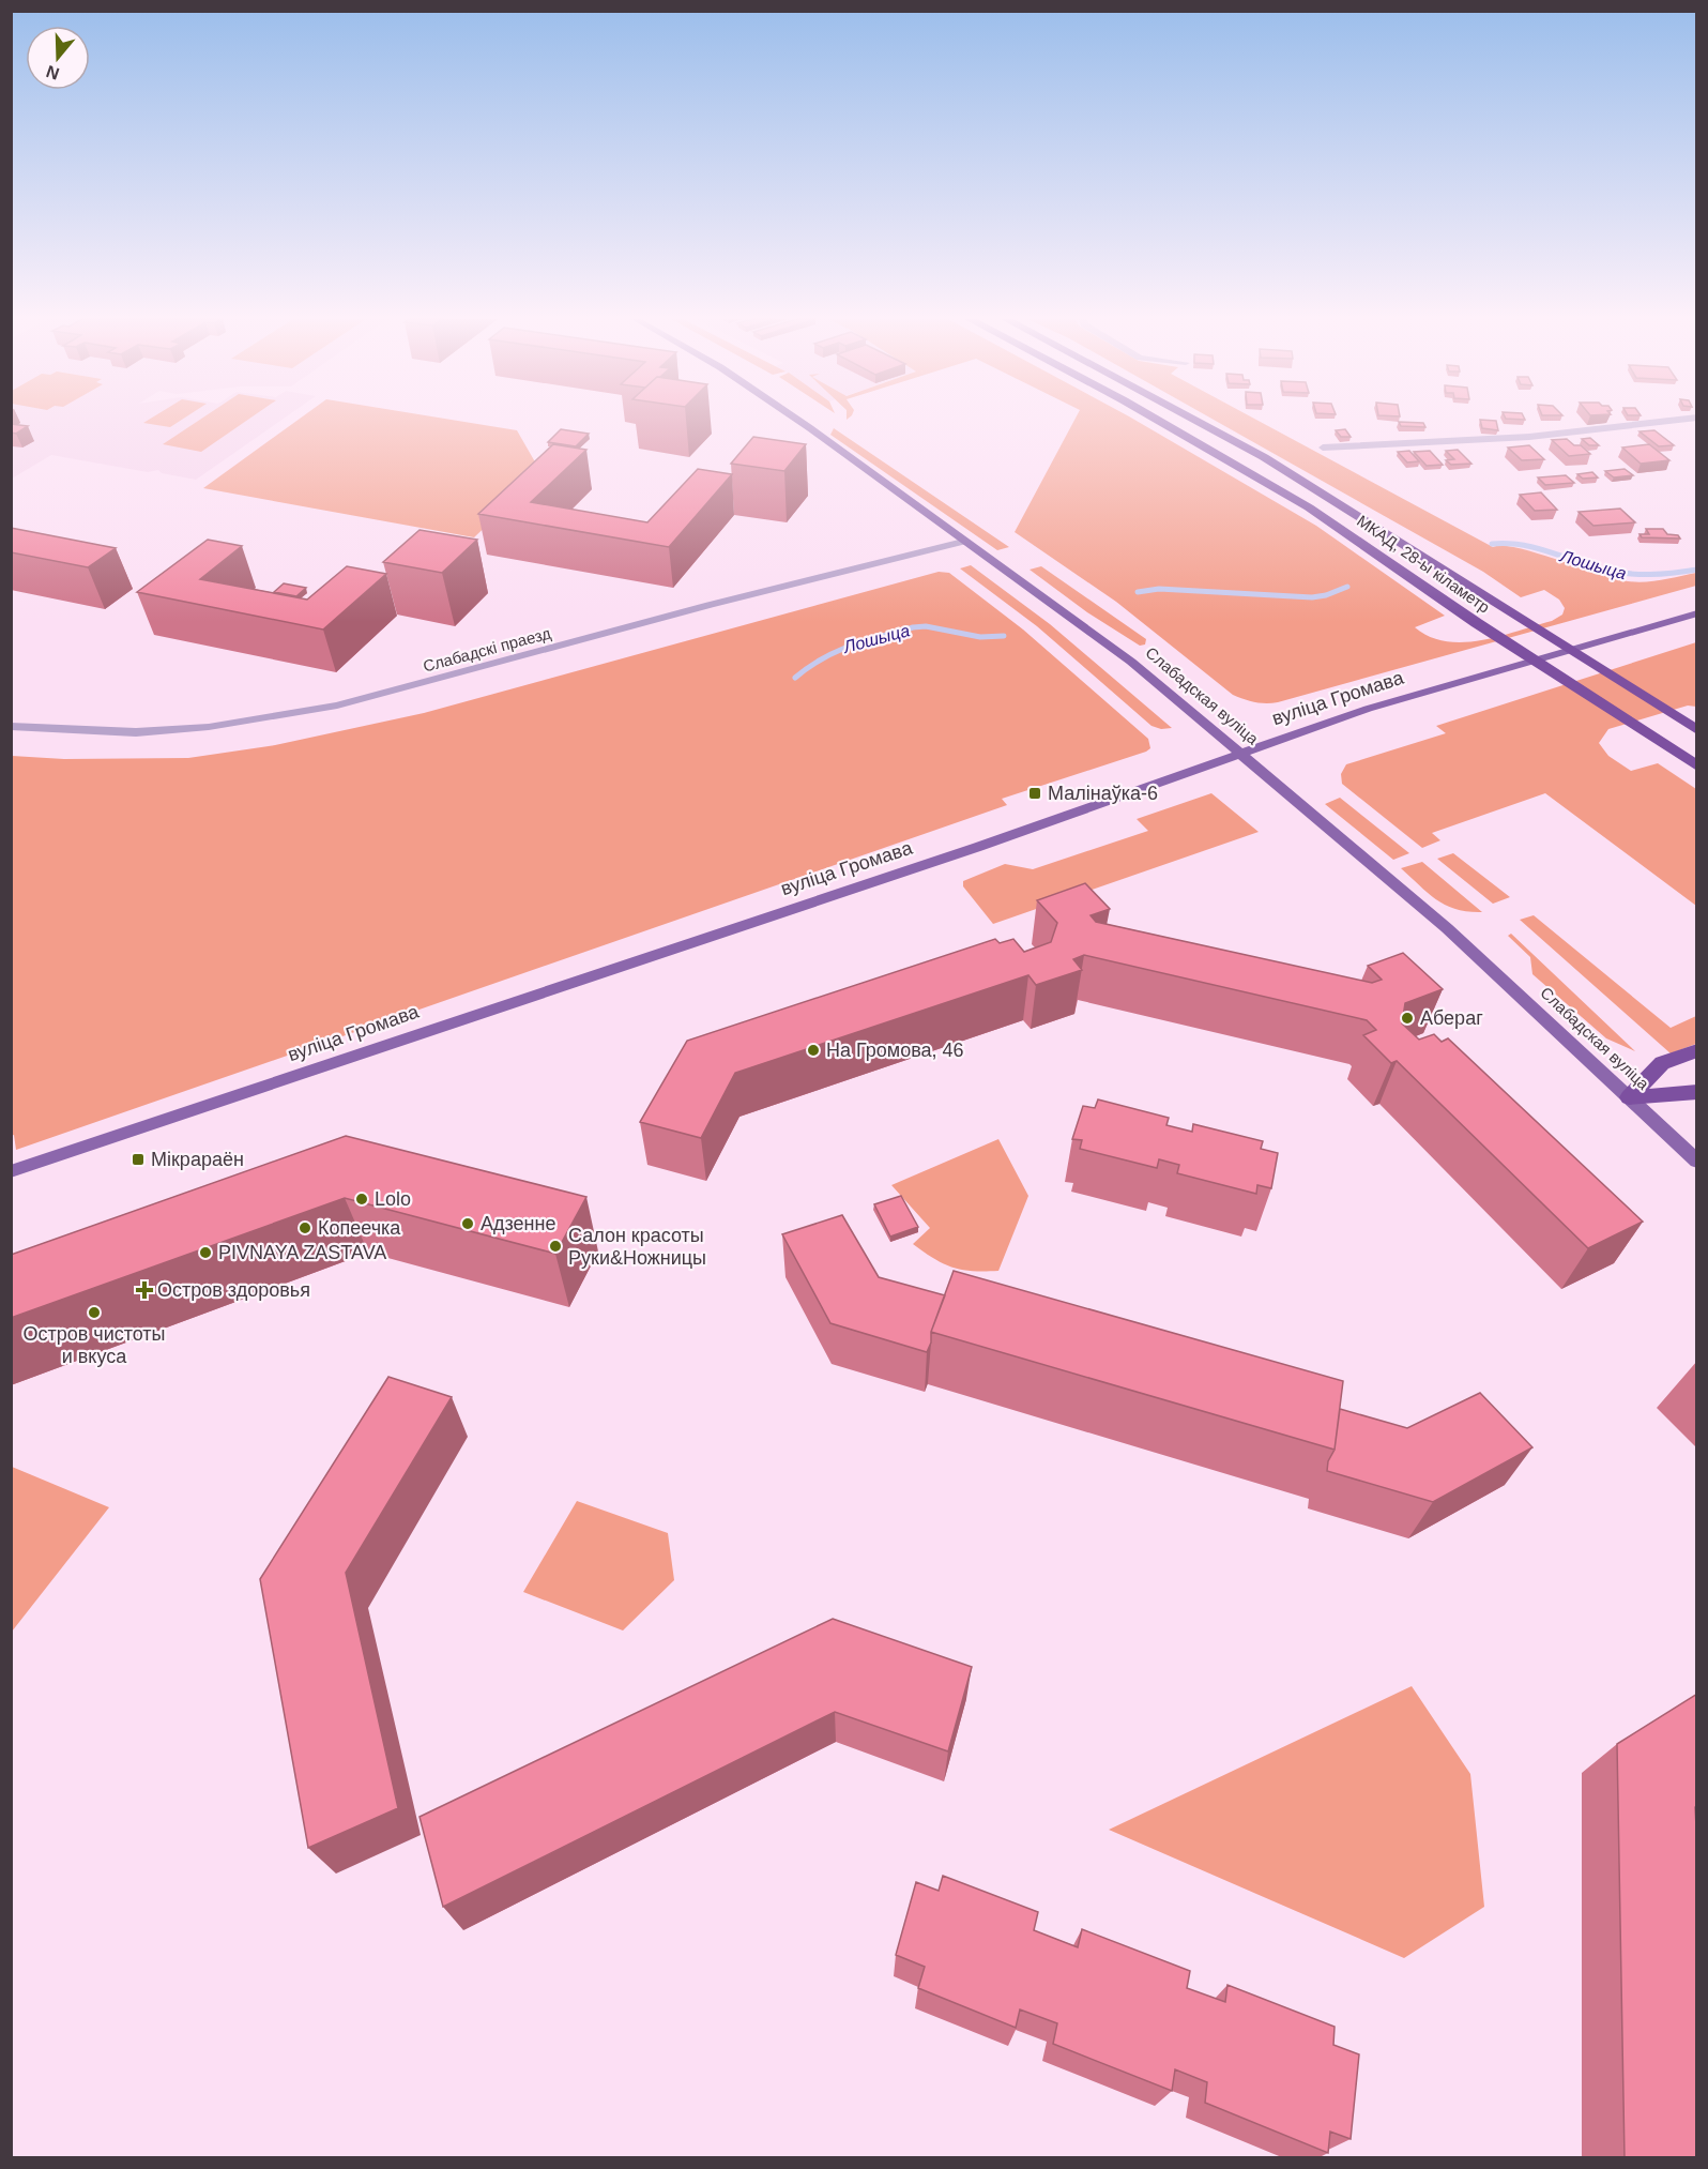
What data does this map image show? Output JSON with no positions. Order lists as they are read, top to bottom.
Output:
{
  "streets": {
    "highway": ["МКАД, 28-ы кіламетр"],
    "main road": ["Слабадская вуліца", "вуліца Громава"],
    "street": ["Слабадскі праезд"]
  },
  "crossings": [
    ["Слабадскі праезд", "Слабадская вуліца"],
    ["Слабадская вуліца", "вуліца Громава"]
  ],
  "water": ["Лошыца"],
  "places": {
    "transit": ["Малінаўка-6", "Мікрараён"],
    "other": [
      "Абераг",
      "На Громова, 46",
      "Lolo",
      "Адзенне",
      "Копеечка",
      "Салон красоты Руки&Ножницы",
      "PIVNAYA ZASTAVA",
      "Остров чистоты и вкуса"
    ],
    "health": ["Остров здоровья"]
  },
  "north": "bottom"
}
